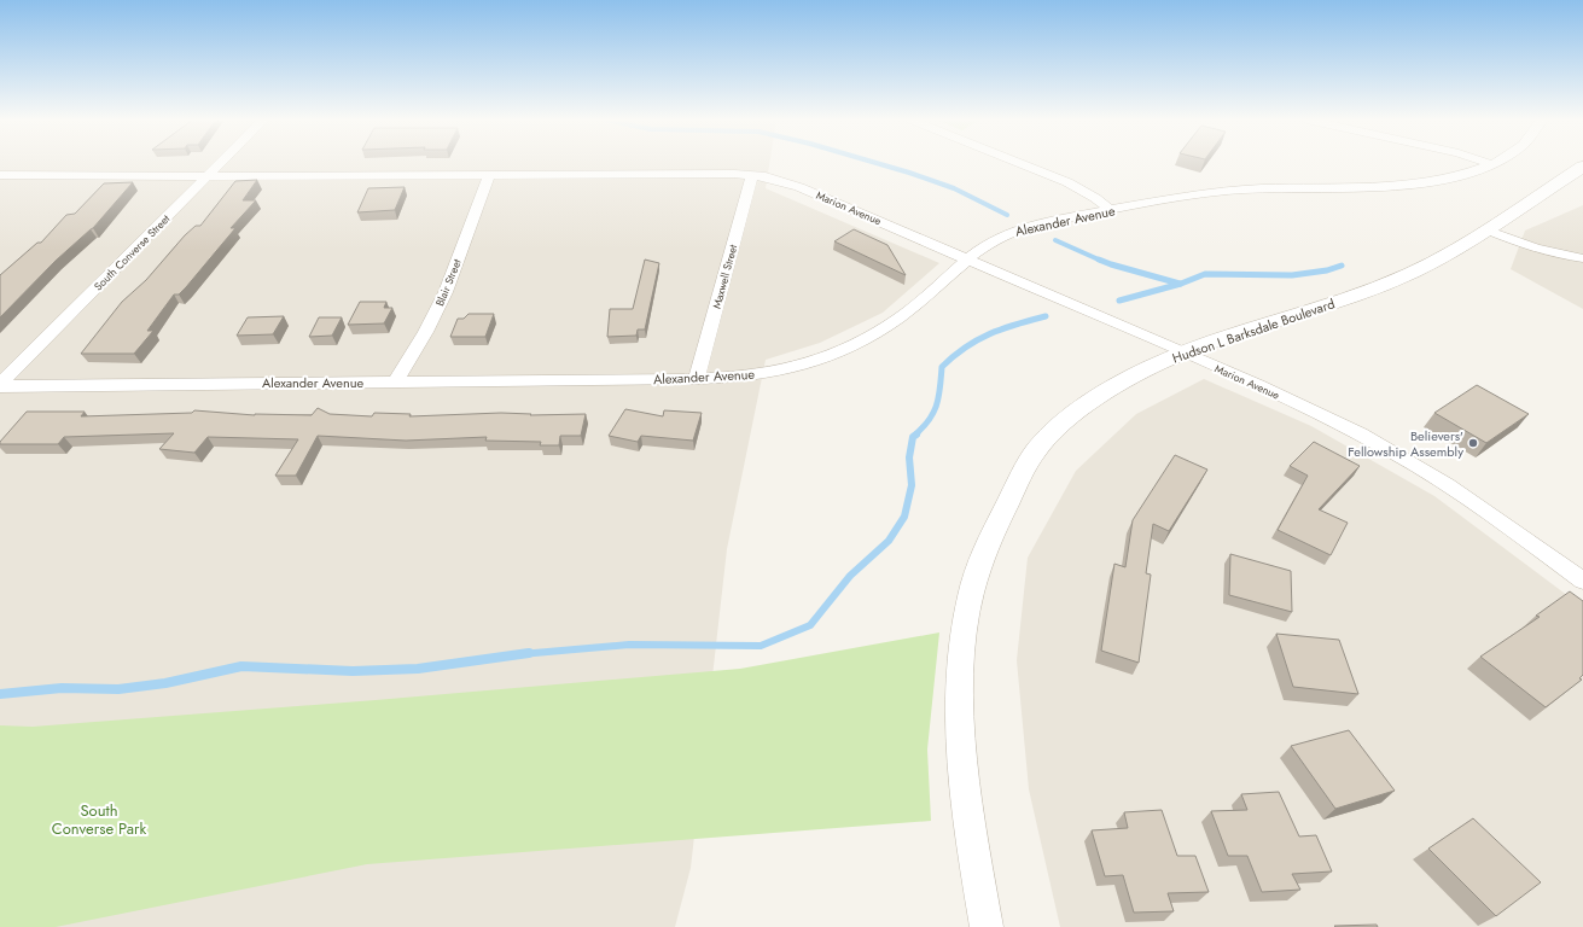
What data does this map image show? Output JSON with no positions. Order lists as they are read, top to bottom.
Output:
{
  "streets": {
    "street": [
      "Marion Avenue",
      "Alexander Avenue",
      "South Converse Street",
      "Maxwell Street",
      "Blair Street",
      "Hudson L Barksdale Boulevard"
    ]
  },
  "crossings": [
    ["Marion Avenue", "Alexander Avenue"],
    ["Marion Avenue", "South Converse Street"],
    ["Marion Avenue", "Maxwell Street"],
    ["Marion Avenue", "Blair Street"],
    ["Marion Avenue", "Hudson L Barksdale Boulevard"],
    ["Alexander Avenue", "South Converse Street"],
    ["Alexander Avenue", "Maxwell Street"],
    ["Alexander Avenue", "Blair Street"]
  ],
  "parks": ["South Converse Park"],
  "places": ["Believers' Fellowship Assembly"]
}
